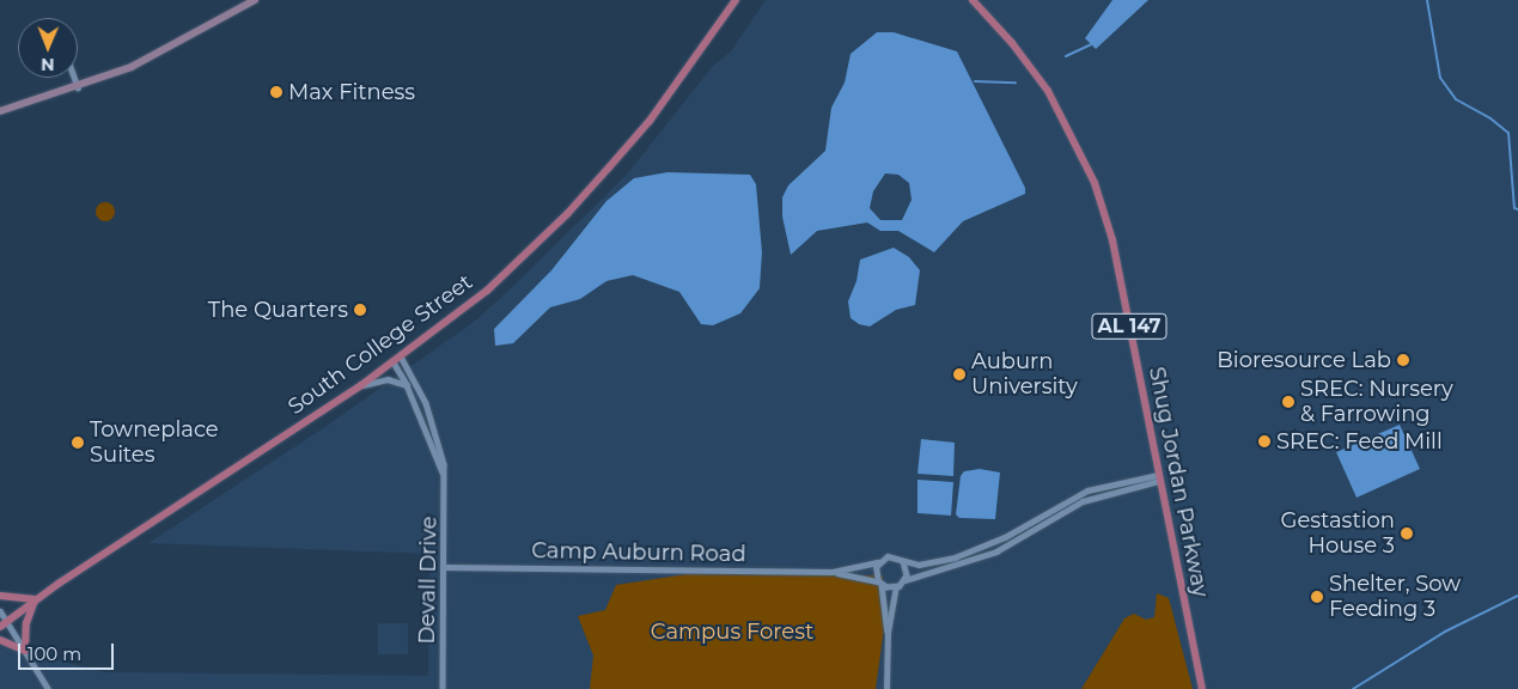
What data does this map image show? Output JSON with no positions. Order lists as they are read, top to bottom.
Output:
{
  "streets": {
    "main road": ["AL 147", "South College Street", "Shug Jordan Parkway"],
    "street": ["Camp Auburn Road", "Devall Drive"]
  },
  "crossings": [
    ["Camp Auburn Road", "Devall Drive"]
  ],
  "parks": ["Campus Forest"],
  "places": [
    "Max Fitness",
    "The Quarters",
    "Bioresource Lab",
    "Auburn University",
    "SREC: Nursery & Farrowing",
    "SREC: Feed Mill",
    "Towneplace Suites",
    "Gestastion House 3",
    "Shelter, Sow Feeding 3"
  ],
  "scale_bar": "100 m",
  "north": "bottom"
}
